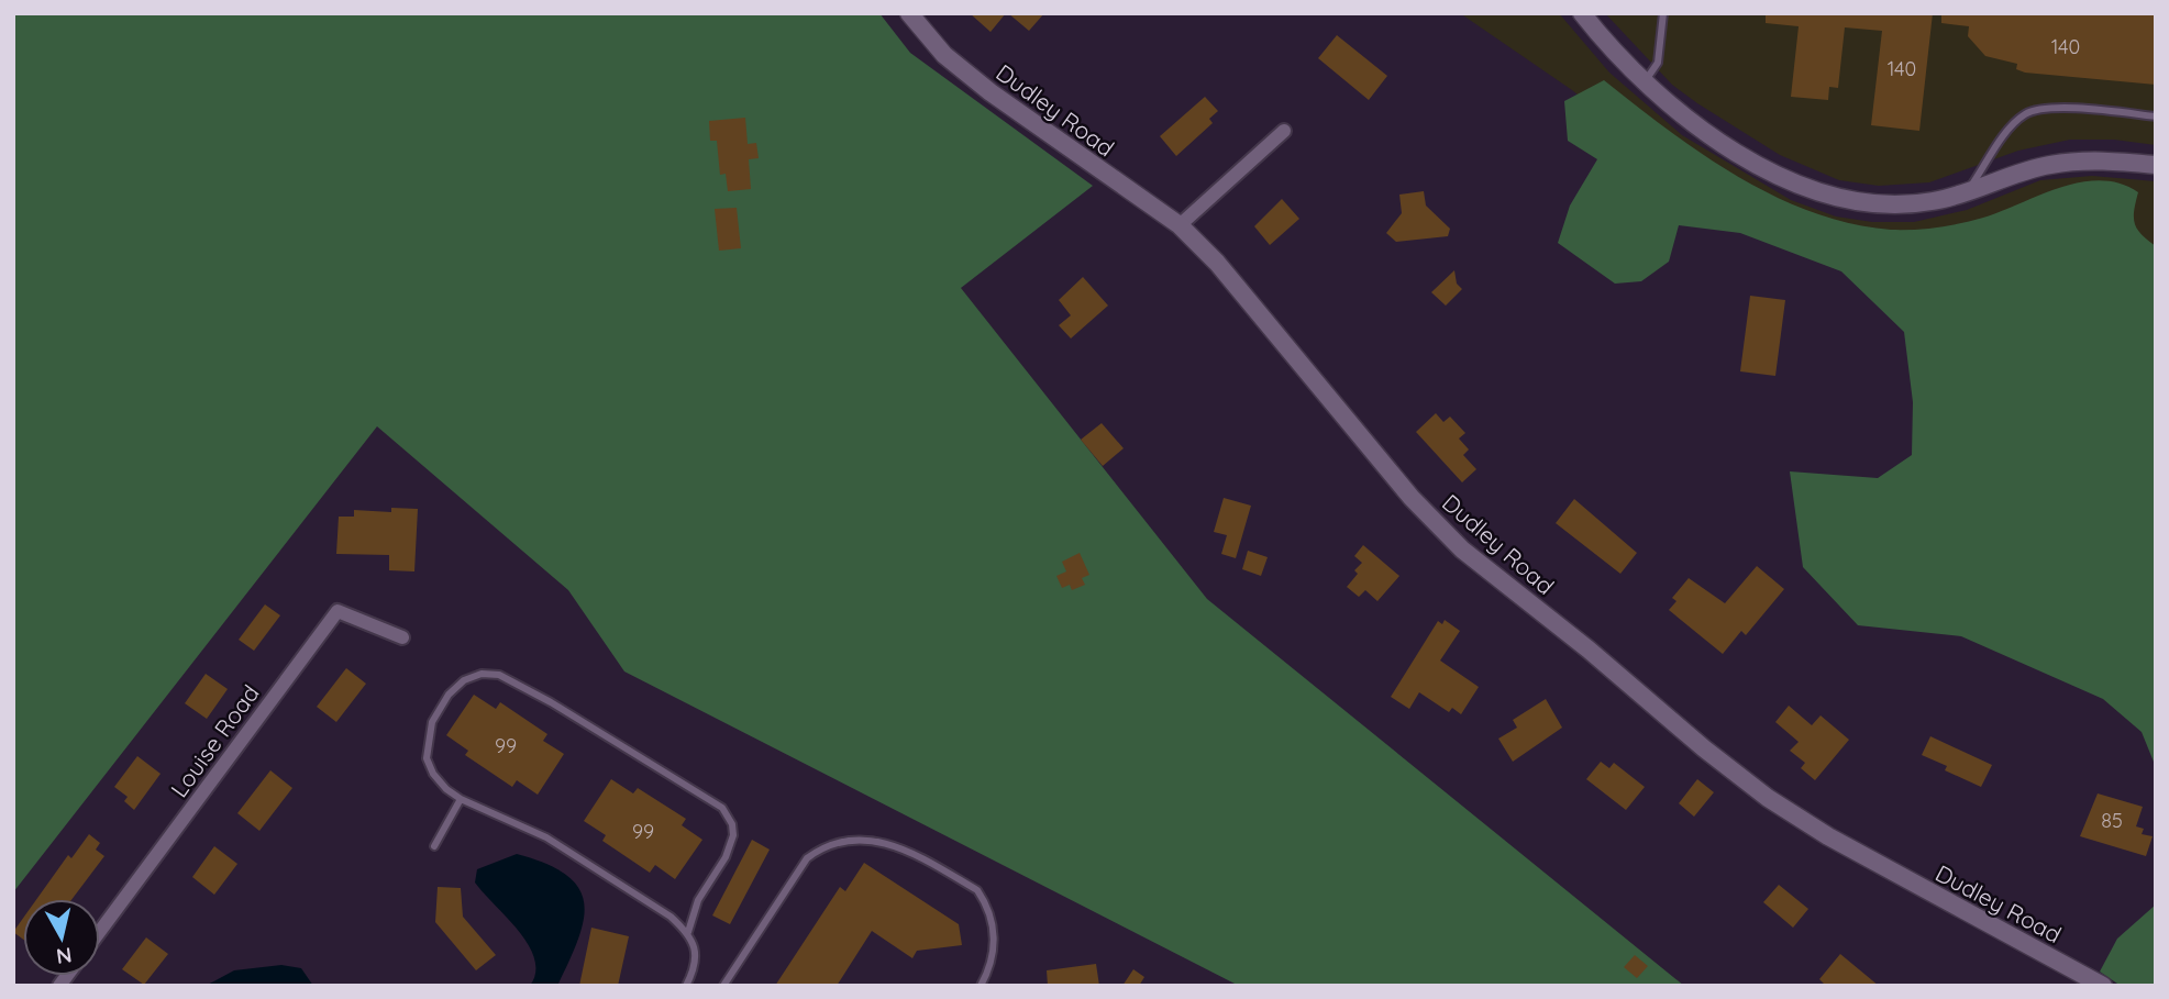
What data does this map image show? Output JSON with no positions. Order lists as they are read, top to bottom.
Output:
{
  "streets": {
    "street": ["Dudley Road", "Louise Road"]
  },
  "house_numbers": [
    "140",
    "140",
    "99",
    "85",
    "99"
  ],
  "north": "bottom"
}
